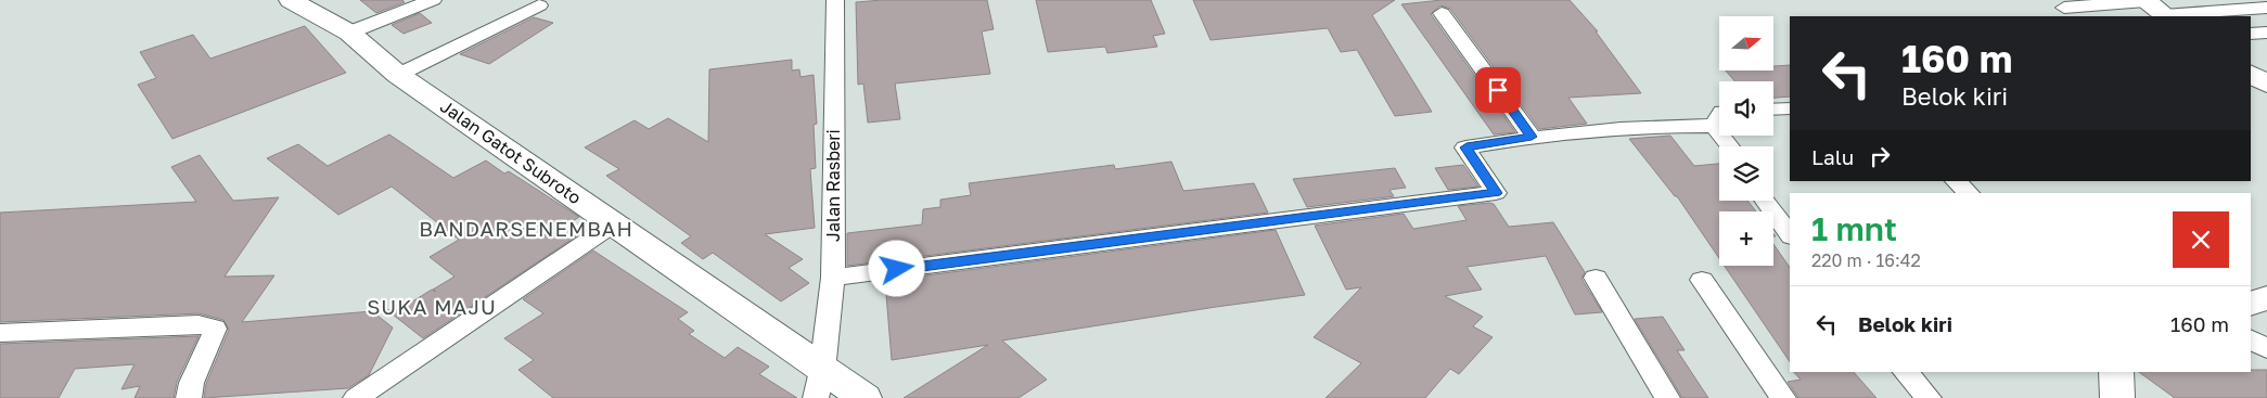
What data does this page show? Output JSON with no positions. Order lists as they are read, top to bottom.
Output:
{
  "streets": {
    "main road": ["Jalan Gatot Subroto"],
    "street": ["Jalan Rasberi"]
  },
  "crossings": [
    ["Jalan Gatot Subroto", "Jalan Rasberi"]
  ],
  "districts": ["BANDARSENEMBAH", "SUKA MAJU"],
  "north": "right",
  "page": {
    "map_buttons": "+",
    "turn": ["160 m", "Belok kiri"],
    "then": "Lalu",
    "heading": ["1 mnt", "220 m · 16:42"],
    "list": [
      {
        "name": "Belok kiri",
        "value": "160 m"
      }
    ]
  }
}
